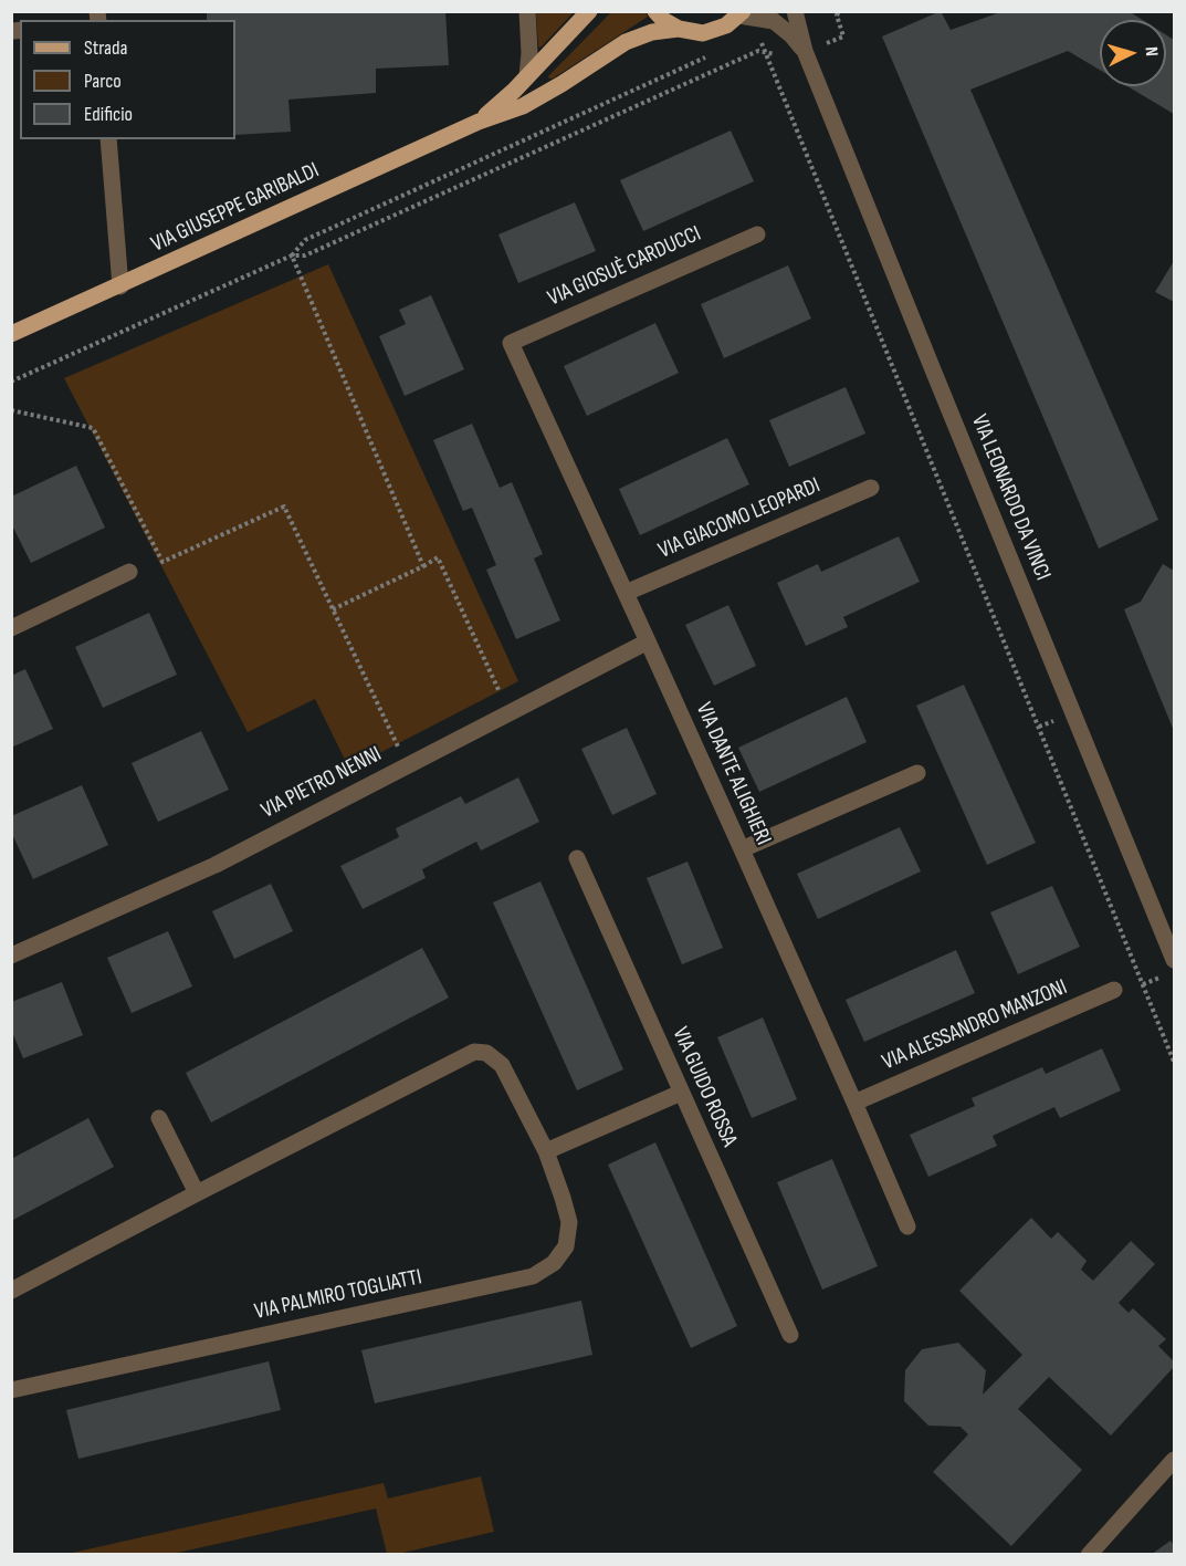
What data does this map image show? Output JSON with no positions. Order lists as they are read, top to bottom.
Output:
{
  "streets": {
    "main road": ["VIA GIUSEPPE GARIBALDI"],
    "street": [
      "VIA GIOSUÈ CARDUCCI",
      "VIA LEONARDO DA VINCI",
      "VIA GIACOMO LEOPARDI",
      "VIA DANTE ALIGHIERI",
      "VIA PIETRO NENNI",
      "VIA ALESSANDRO MANZONI",
      "VIA GUIDO ROSSA",
      "VIA PALMIRO TOGLIATTI"
    ]
  },
  "crossings": [
    ["VIA GIOSUÈ CARDUCCI", "VIA DANTE ALIGHIERI"],
    ["VIA GIACOMO LEOPARDI", "VIA DANTE ALIGHIERI"],
    ["VIA DANTE ALIGHIERI", "VIA PIETRO NENNI"],
    ["VIA DANTE ALIGHIERI", "VIA ALESSANDRO MANZONI"]
  ],
  "legend": ["Strada", "Parco", "Edificio"],
  "north": "right"
}
